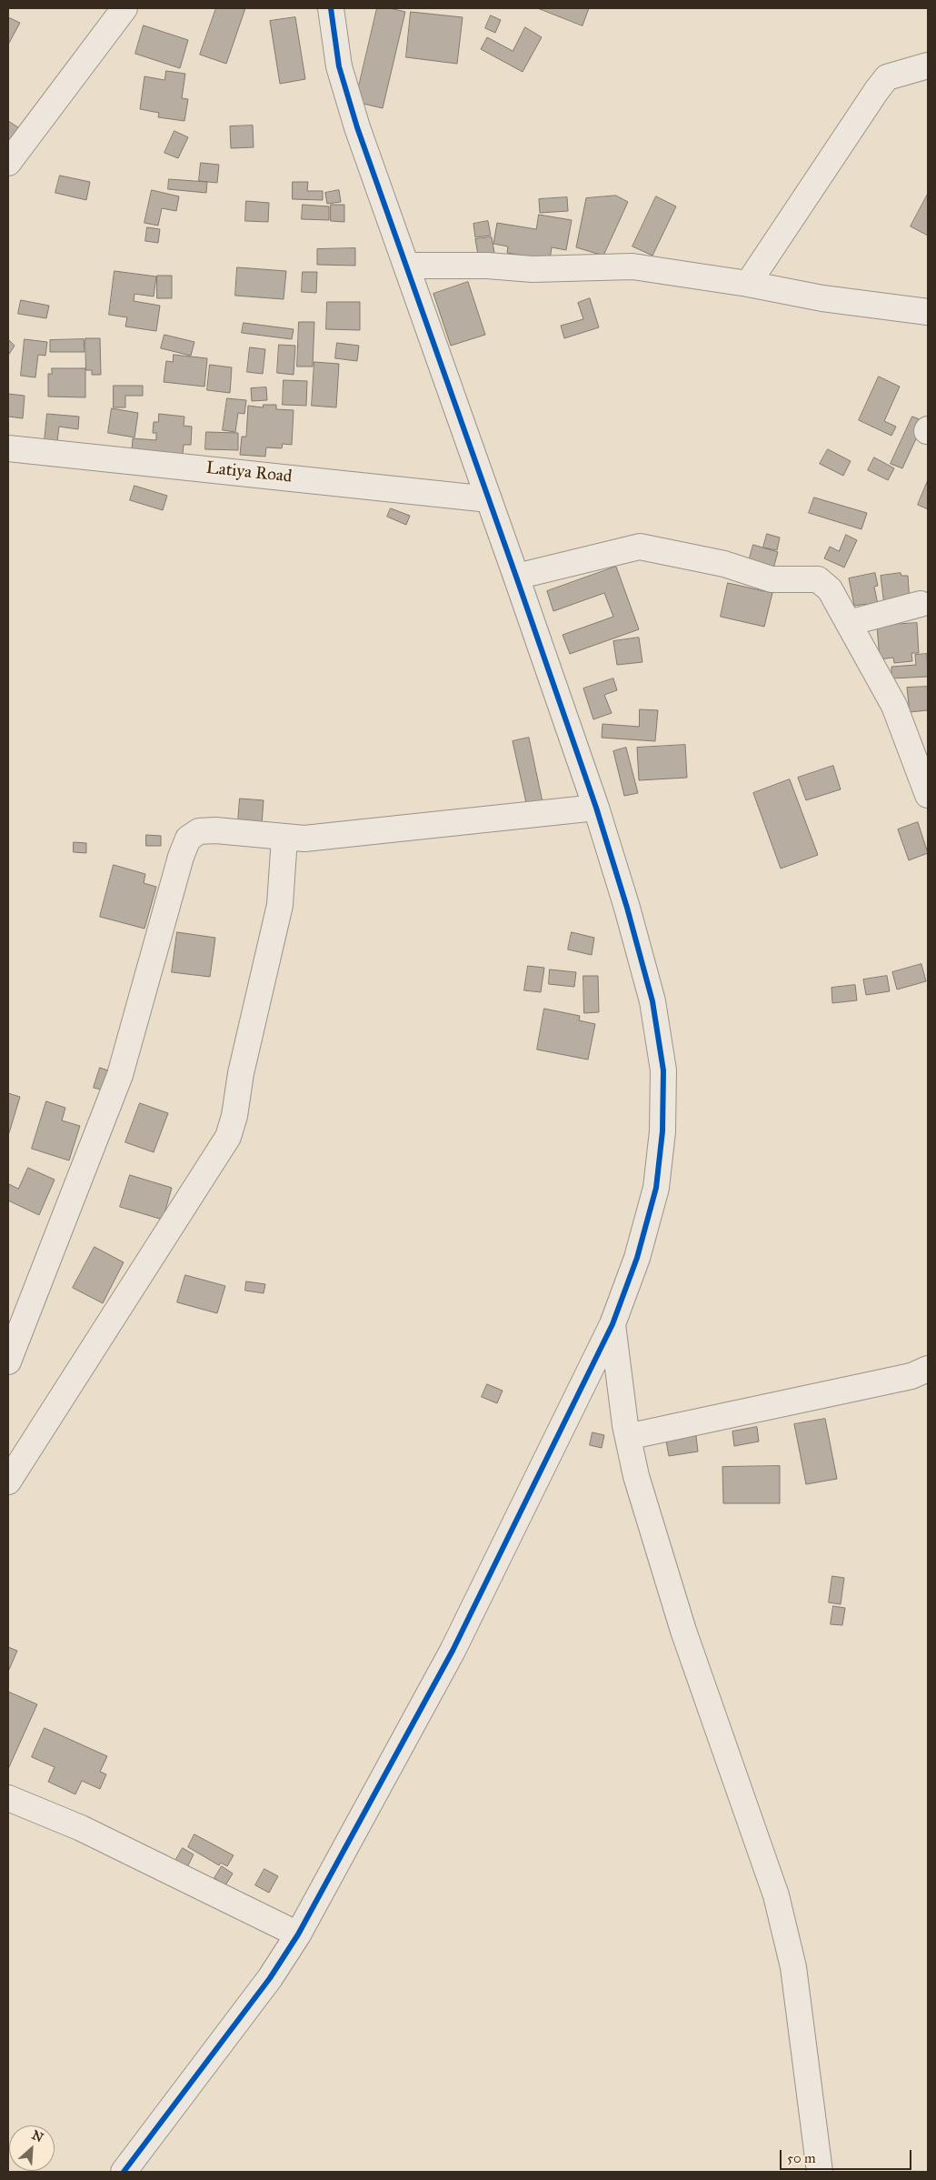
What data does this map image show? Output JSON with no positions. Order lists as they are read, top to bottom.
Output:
{
  "streets": {
    "street": ["Latiya Road"]
  },
  "scale_bar": "50 m",
  "north": "top right"
}
